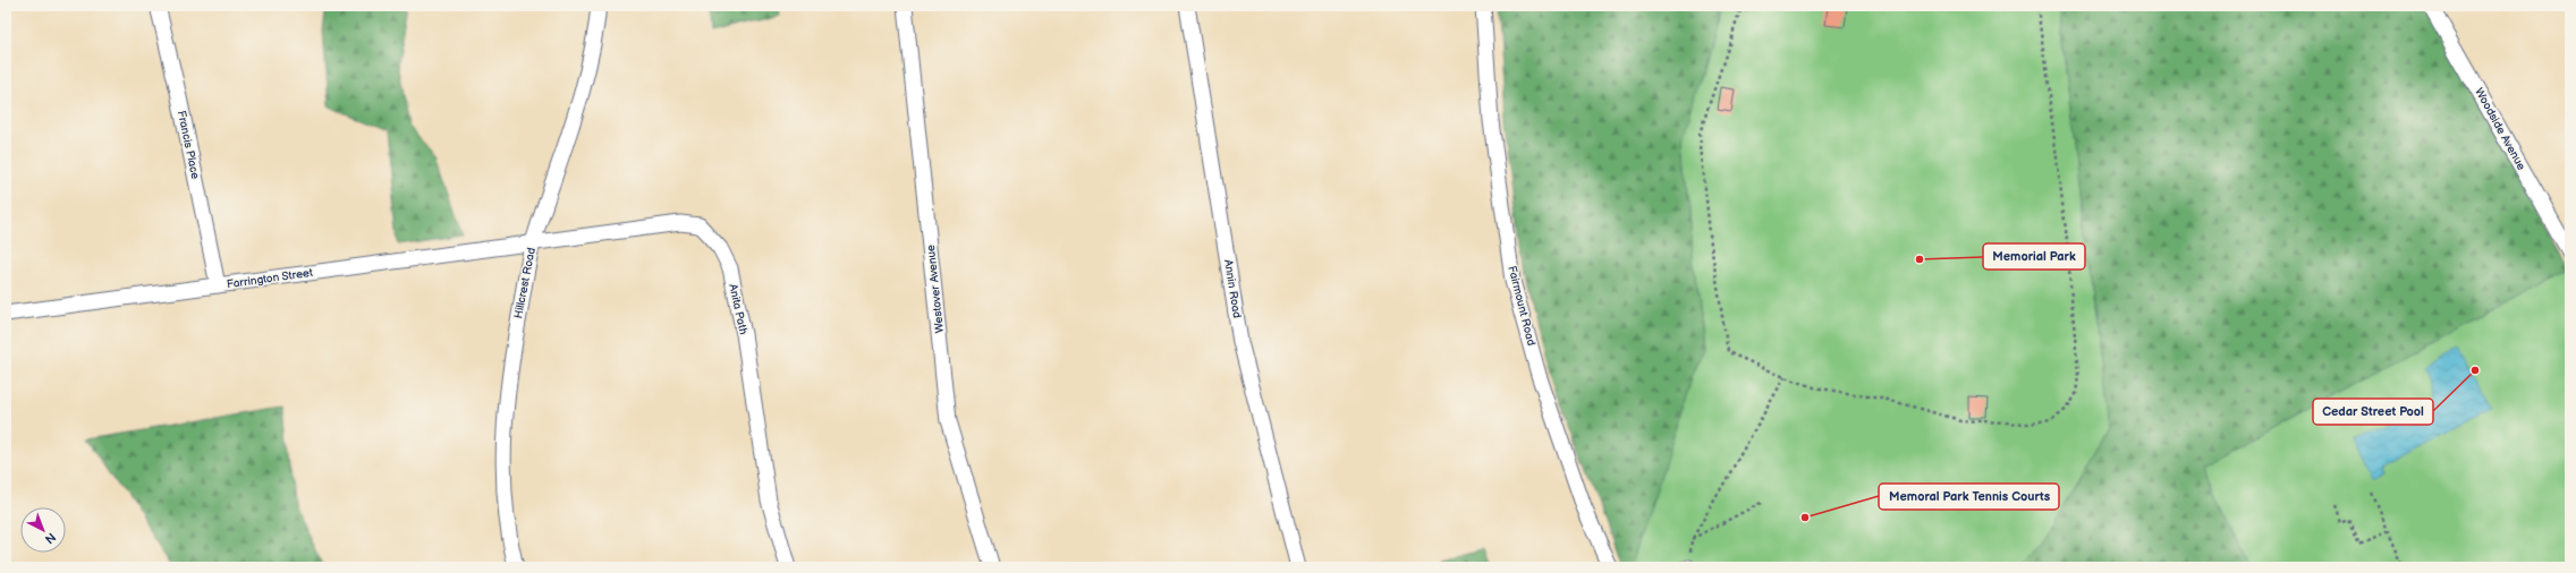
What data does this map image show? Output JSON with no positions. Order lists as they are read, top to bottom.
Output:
{
  "streets": {
    "street": [
      "Woodside Avenue",
      "Francis Place",
      "Farrington Street",
      "Hillcrest Road",
      "Westover Avenue",
      "Annin Road",
      "Fairmount Road",
      "Anita Path"
    ]
  },
  "crossings": [
    ["Francis Place", "Farrington Street"],
    ["Farrington Street", "Hillcrest Road"],
    ["Farrington Street", "Anita Path"],
    ["Hillcrest Road", "Anita Path"]
  ],
  "places": ["Memorial Park", "Cedar Street Pool", "Memoral Park Tennis Courts"],
  "north": "bottom right"
}
